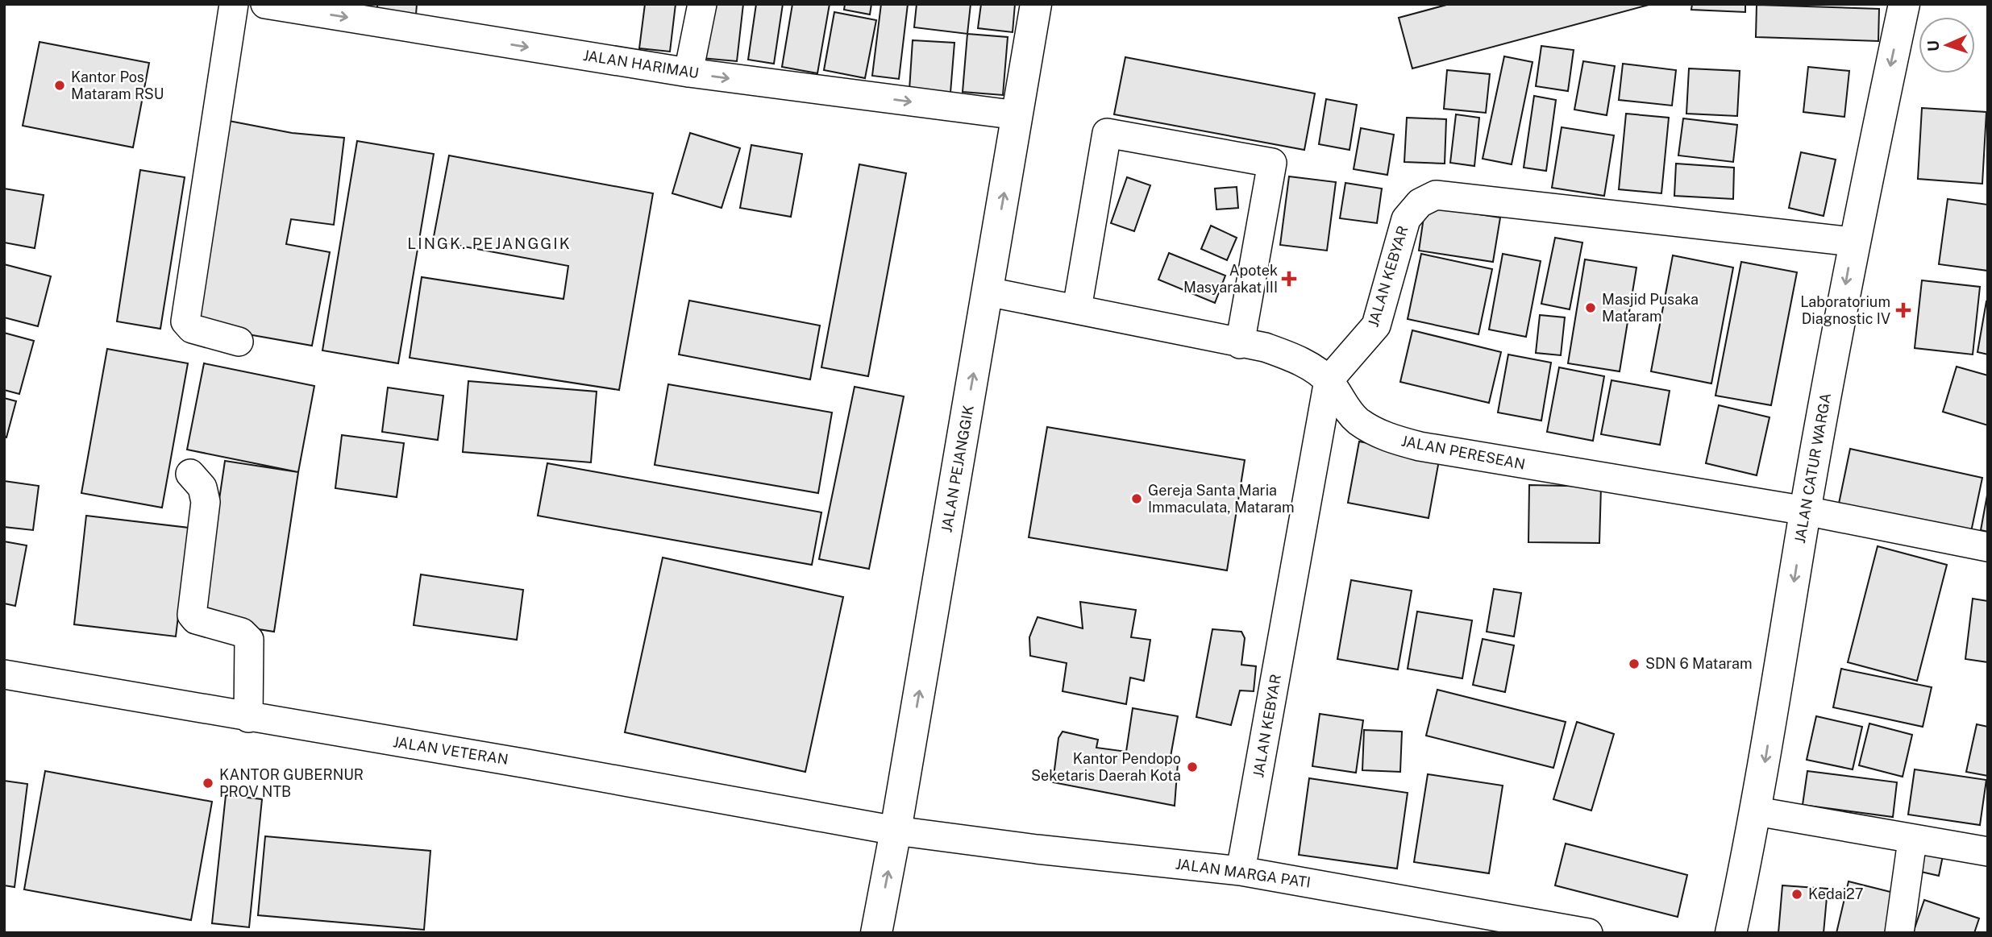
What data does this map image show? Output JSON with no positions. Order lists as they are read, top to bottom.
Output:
{
  "streets": {
    "main road": ["JALAN CATUR WARGA", "JALAN PEJANGGIK"],
    "street": [
      "JALAN HARIMAU",
      "JALAN KEBYAR",
      "JALAN PERESEAN",
      "JALAN VETERAN",
      "JALAN MARGA PATI"
    ]
  },
  "crossings": [
    ["JALAN HARIMAU", "JALAN PEJANGGIK"],
    ["JALAN KEBYAR", "JALAN PERESEAN"],
    ["JALAN KEBYAR", "JALAN CATUR WARGA"],
    ["JALAN KEBYAR", "JALAN MARGA PATI"],
    ["JALAN PERESEAN", "JALAN CATUR WARGA"],
    ["JALAN PERESEAN", "JALAN PEJANGGIK"],
    ["JALAN PEJANGGIK", "JALAN VETERAN"],
    ["JALAN PEJANGGIK", "JALAN MARGA PATI"],
    ["JALAN VETERAN", "JALAN MARGA PATI"]
  ],
  "one_way": ["JALAN HARIMAU", "JALAN CATUR WARGA", "JALAN PEJANGGIK"],
  "districts": ["LINGK. PEJANGGIK"],
  "places": {
    "other": [
      "Kantor Pos Mataram RSU",
      "Masjid Pusaka Mataram",
      "Gereja Santa Maria Immaculata, Mataram",
      "SDN 6 Mataram",
      "Kantor Pendopo Seketaris Daerah Kota",
      "KANTOR GUBERNUR PROV NTB",
      "Kedai27"
    ],
    "health": ["Apotek Masyarakat III", "Laboratorium Diagnostic IV"]
  },
  "north": "left"
}
